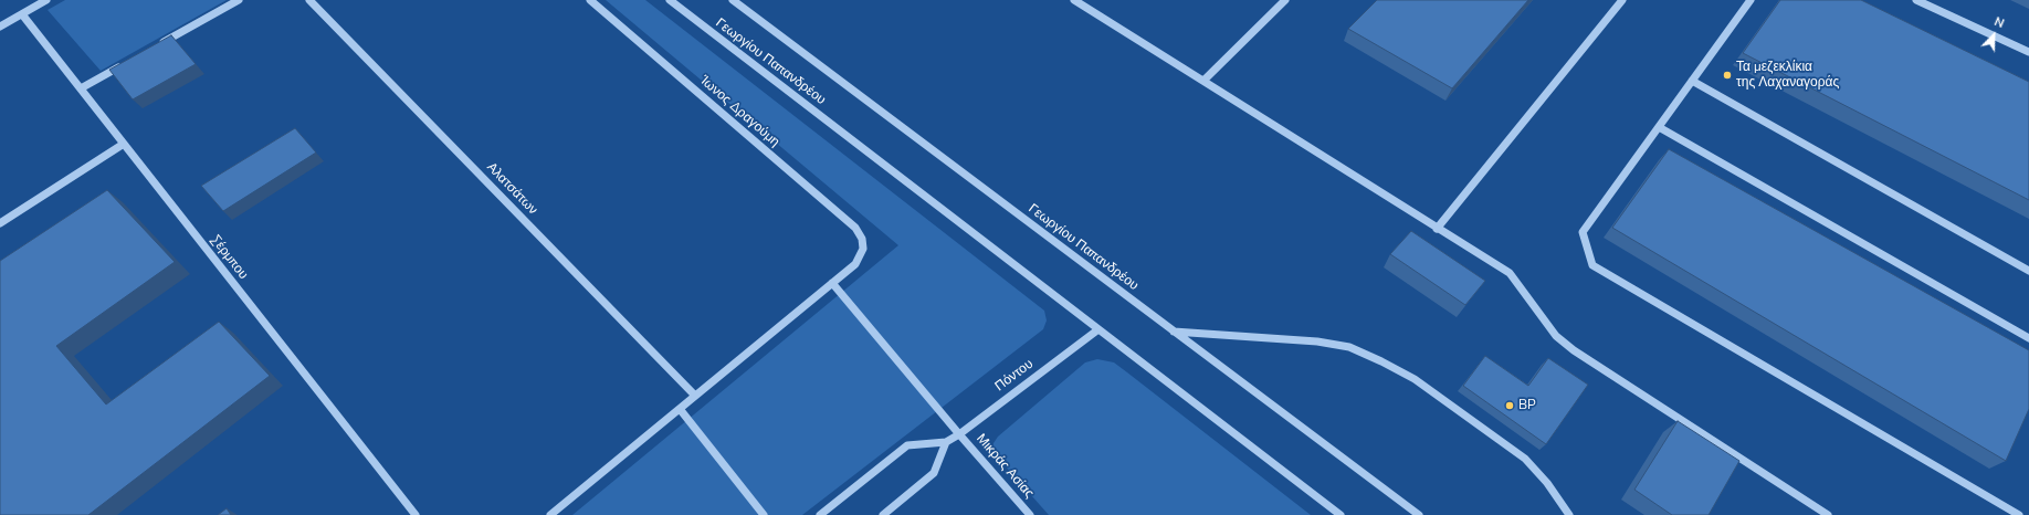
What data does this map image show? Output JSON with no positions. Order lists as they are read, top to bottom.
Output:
{
  "streets": {
    "street": [
      "Γεωργίου Παπανδρέου",
      "Ίωνος Δραγούμη",
      "Αλατσάτων",
      "Σέρμπου",
      "Πόντου",
      "Μικράς Ασίας"
    ]
  },
  "crossings": [
    ["Γεωργίου Παπανδρέου", "Πόντου"],
    ["Ίωνος Δραγούμη", "Μικράς Ασίας"],
    ["Πόντου", "Μικράς Ασίας"]
  ],
  "places": ["Τα μεζεκλίκια της Λαχαναγοράς", "BP"],
  "north": "top right"
}
